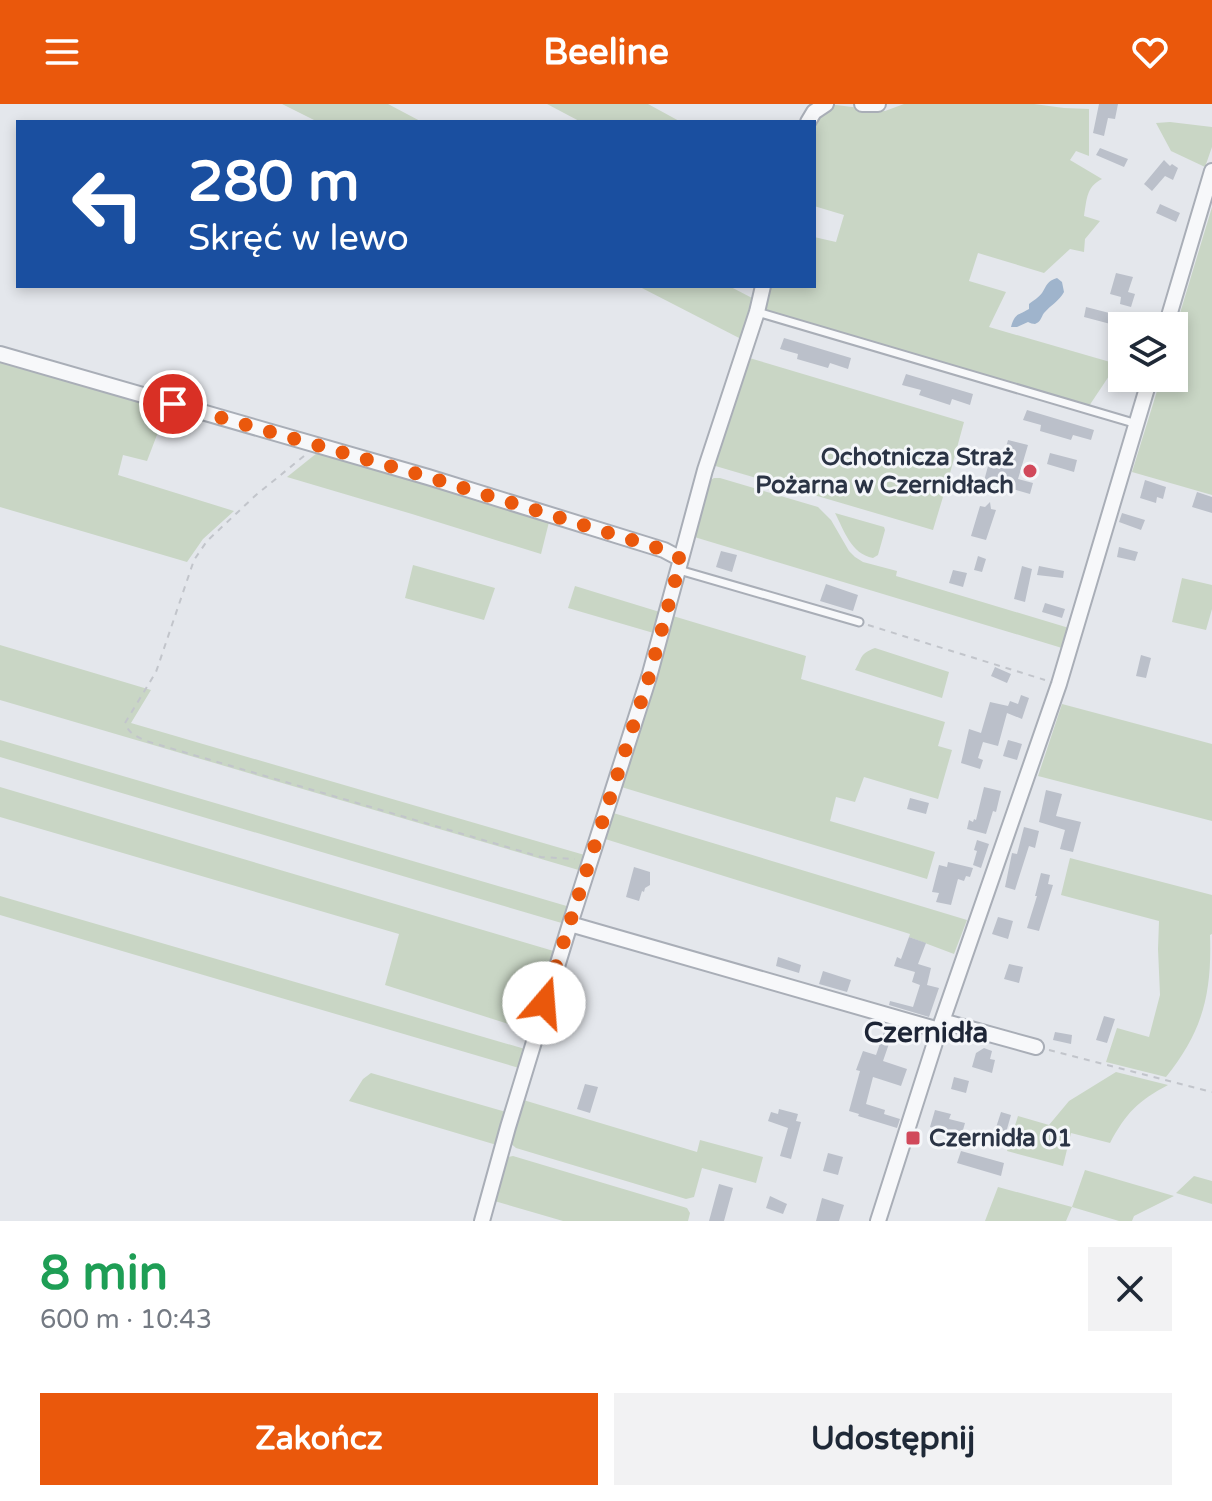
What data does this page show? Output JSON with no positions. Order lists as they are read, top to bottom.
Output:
{
  "districts": ["Czernidła"],
  "places": {
    "other": ["Ochotnicza Straż Pożarna w Czernidłach"],
    "transit": ["Czernidła 01"]
  },
  "page": {
    "header": "Beeline",
    "turn": ["280 m", "Skręć w lewo"],
    "heading": ["8 min", "600 m · 10:43"],
    "buttons": ["Zakończ", "Udostępnij"]
  }
}
